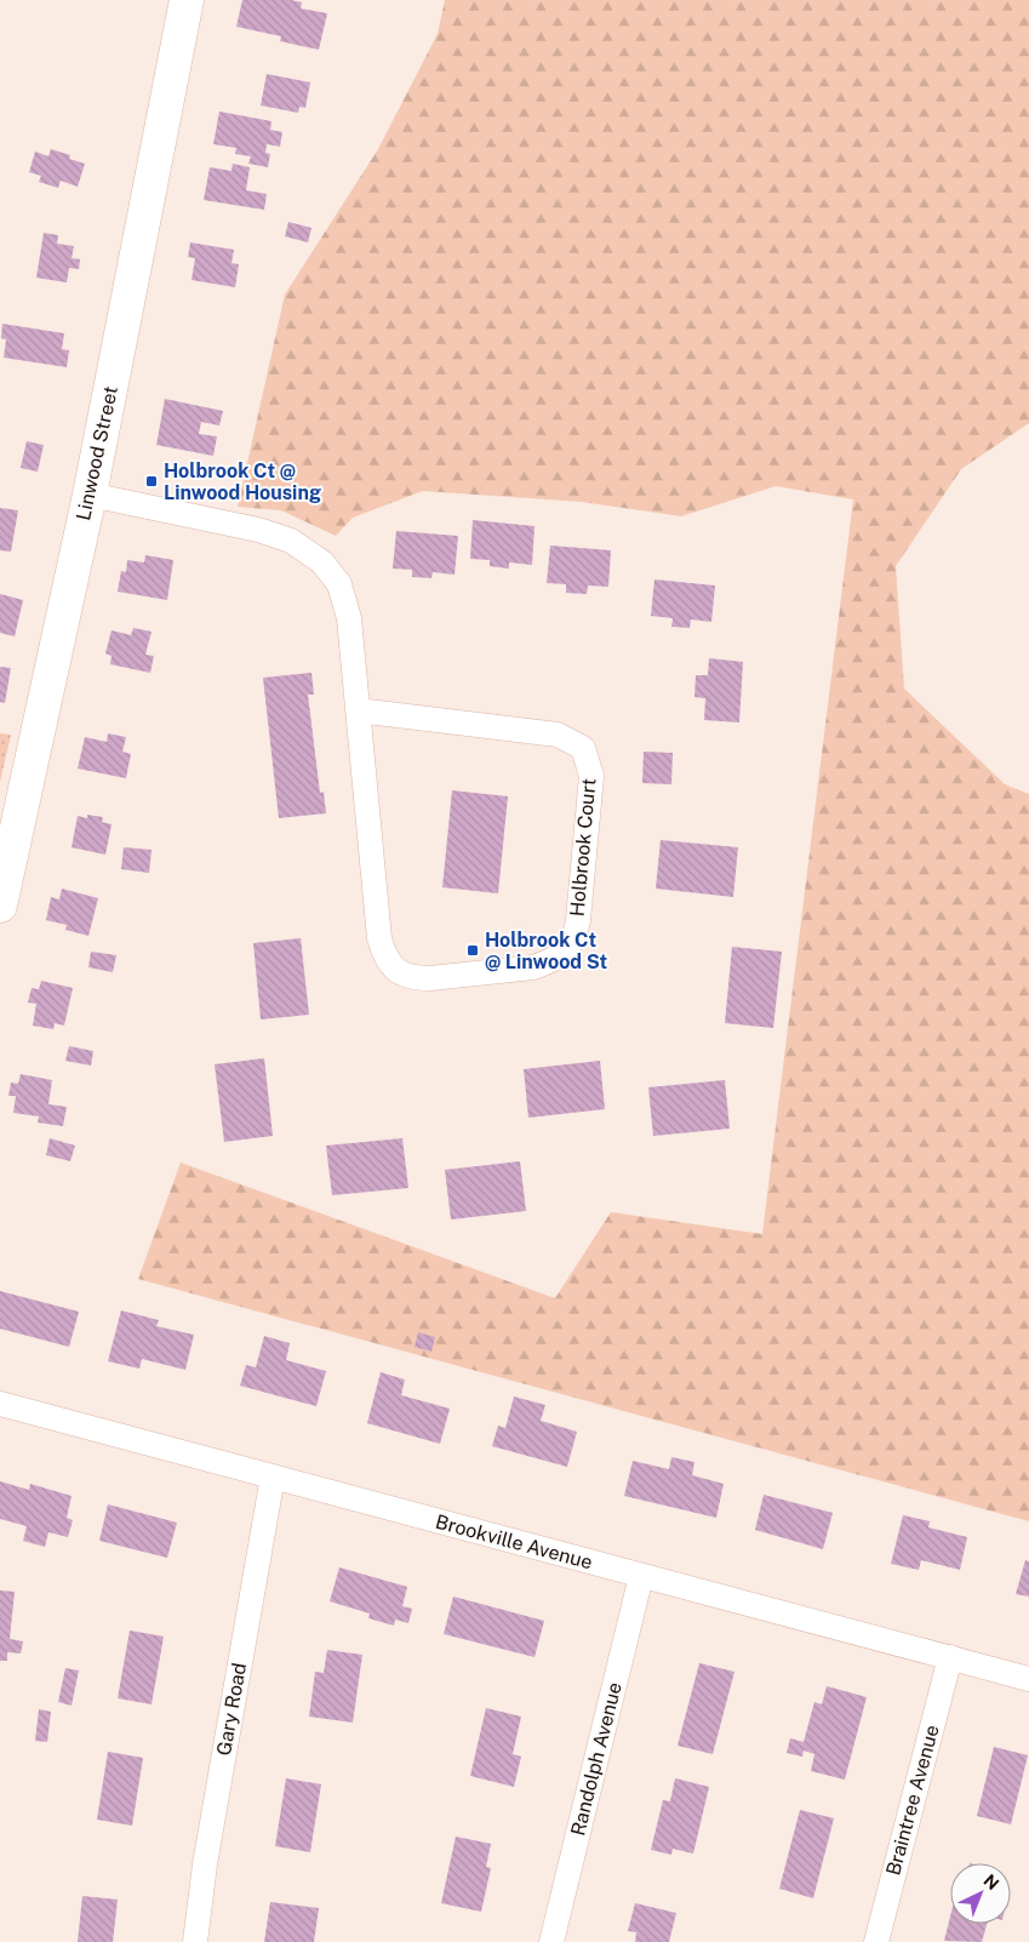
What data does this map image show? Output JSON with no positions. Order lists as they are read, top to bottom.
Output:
{
  "streets": {
    "main road": ["Linwood Street"],
    "street": [
      "Holbrook Court",
      "Brookville Avenue",
      "Gary Road",
      "Randolph Avenue",
      "Braintree Avenue"
    ]
  },
  "crossings": [
    ["Linwood Street", "Holbrook Court"],
    ["Brookville Avenue", "Gary Road"],
    ["Brookville Avenue", "Randolph Avenue"],
    ["Brookville Avenue", "Braintree Avenue"]
  ],
  "places": {
    "transit": ["Holbrook Ct @ Linwood Housing", "Holbrook Ct @ Linwood St"]
  },
  "north": "top right"
}
